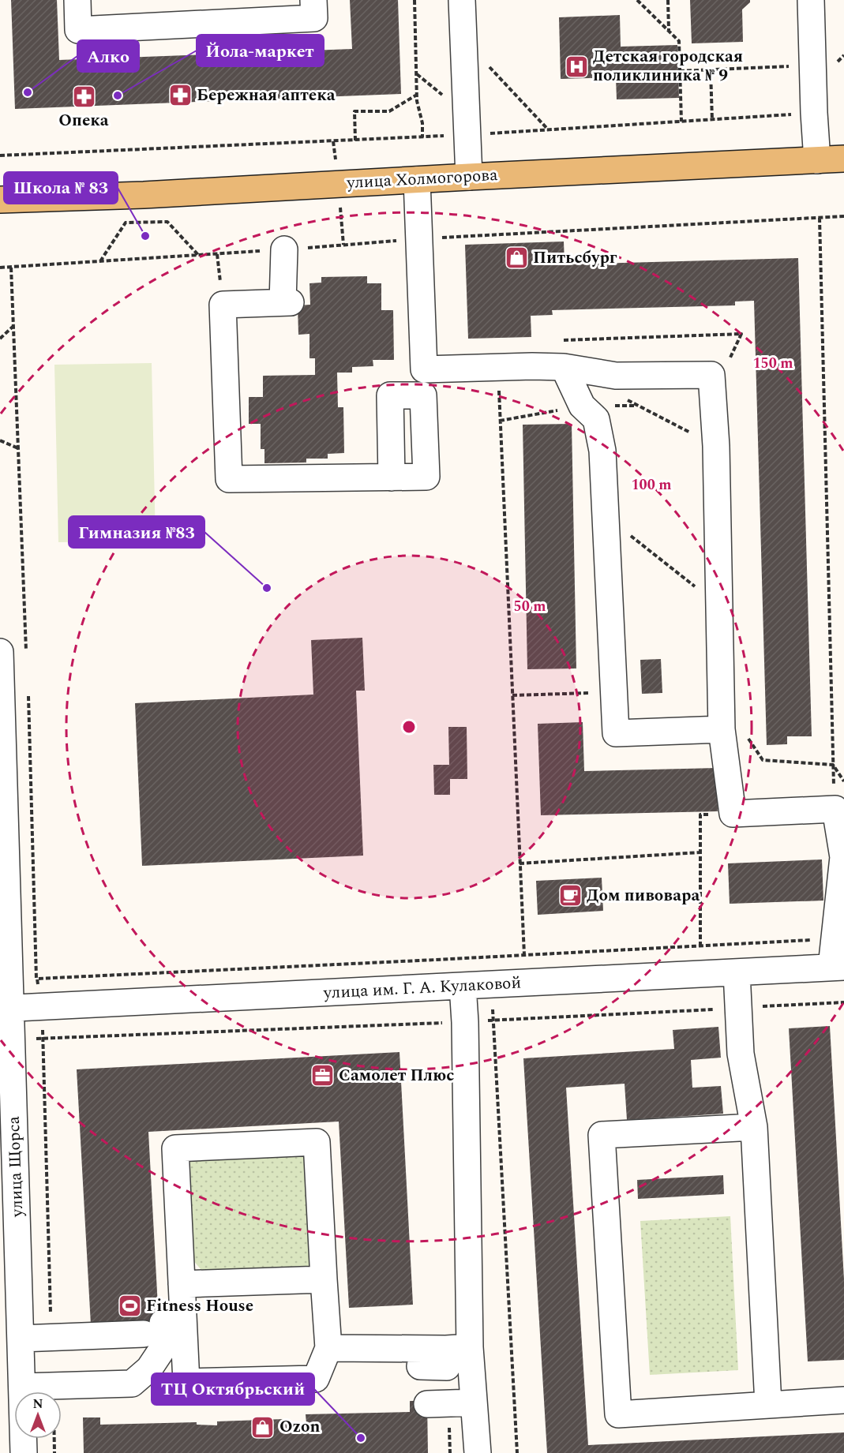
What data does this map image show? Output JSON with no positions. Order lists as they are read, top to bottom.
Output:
{
  "streets": {
    "main road": ["улица Холмогорова"],
    "street": ["улица им. Г. А. Кулаковой", "улица Щорса"]
  },
  "crossings": [
    ["улица им. Г. А. Кулаковой", "улица Щорса"]
  ],
  "places": {
    "hospital": ["Детская городская поликлиника № 9"],
    "other": [
      "Алко",
      "Йола-маркет",
      "Школа № 83",
      "Гимназия №83",
      "ТЦ Октябрьский"
    ],
    "pharmacy": ["Бережная аптека", "Опека"],
    "shop": ["Питьсбург", "Ozon"],
    "cafe": ["Дом пивовара"],
    "office": ["Самолет Плюс"],
    "sports": ["Fitness House"]
  },
  "north": "top",
  "rings": ["150 m", "100 m", "50 m"]
}
